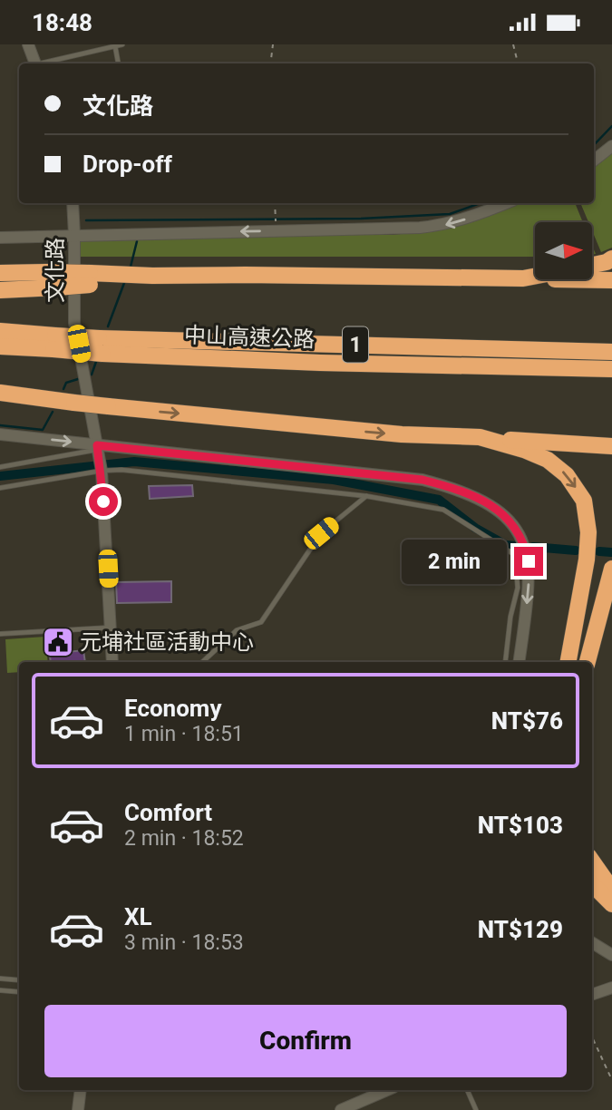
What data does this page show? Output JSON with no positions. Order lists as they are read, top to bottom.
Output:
{
  "streets": {
    "highway": ["中山高速公路", "1"],
    "street": ["文化路"]
  },
  "places": {
    "public building": ["元埔社區活動中心"]
  },
  "north": "right",
  "page": {
    "status": "18:48",
    "banner": ["文化路", "Drop-off"],
    "bubble": "2 min",
    "list": [
      {
        "name": "Economy",
        "note": "1 min · 18:51",
        "value": "NT$76"
      },
      {
        "name": "Comfort",
        "note": "2 min · 18:52",
        "value": "NT$103"
      },
      {
        "name": "XL",
        "note": "3 min · 18:53",
        "value": "NT$129"
      }
    ],
    "buttons": "Confirm"
  }
}
